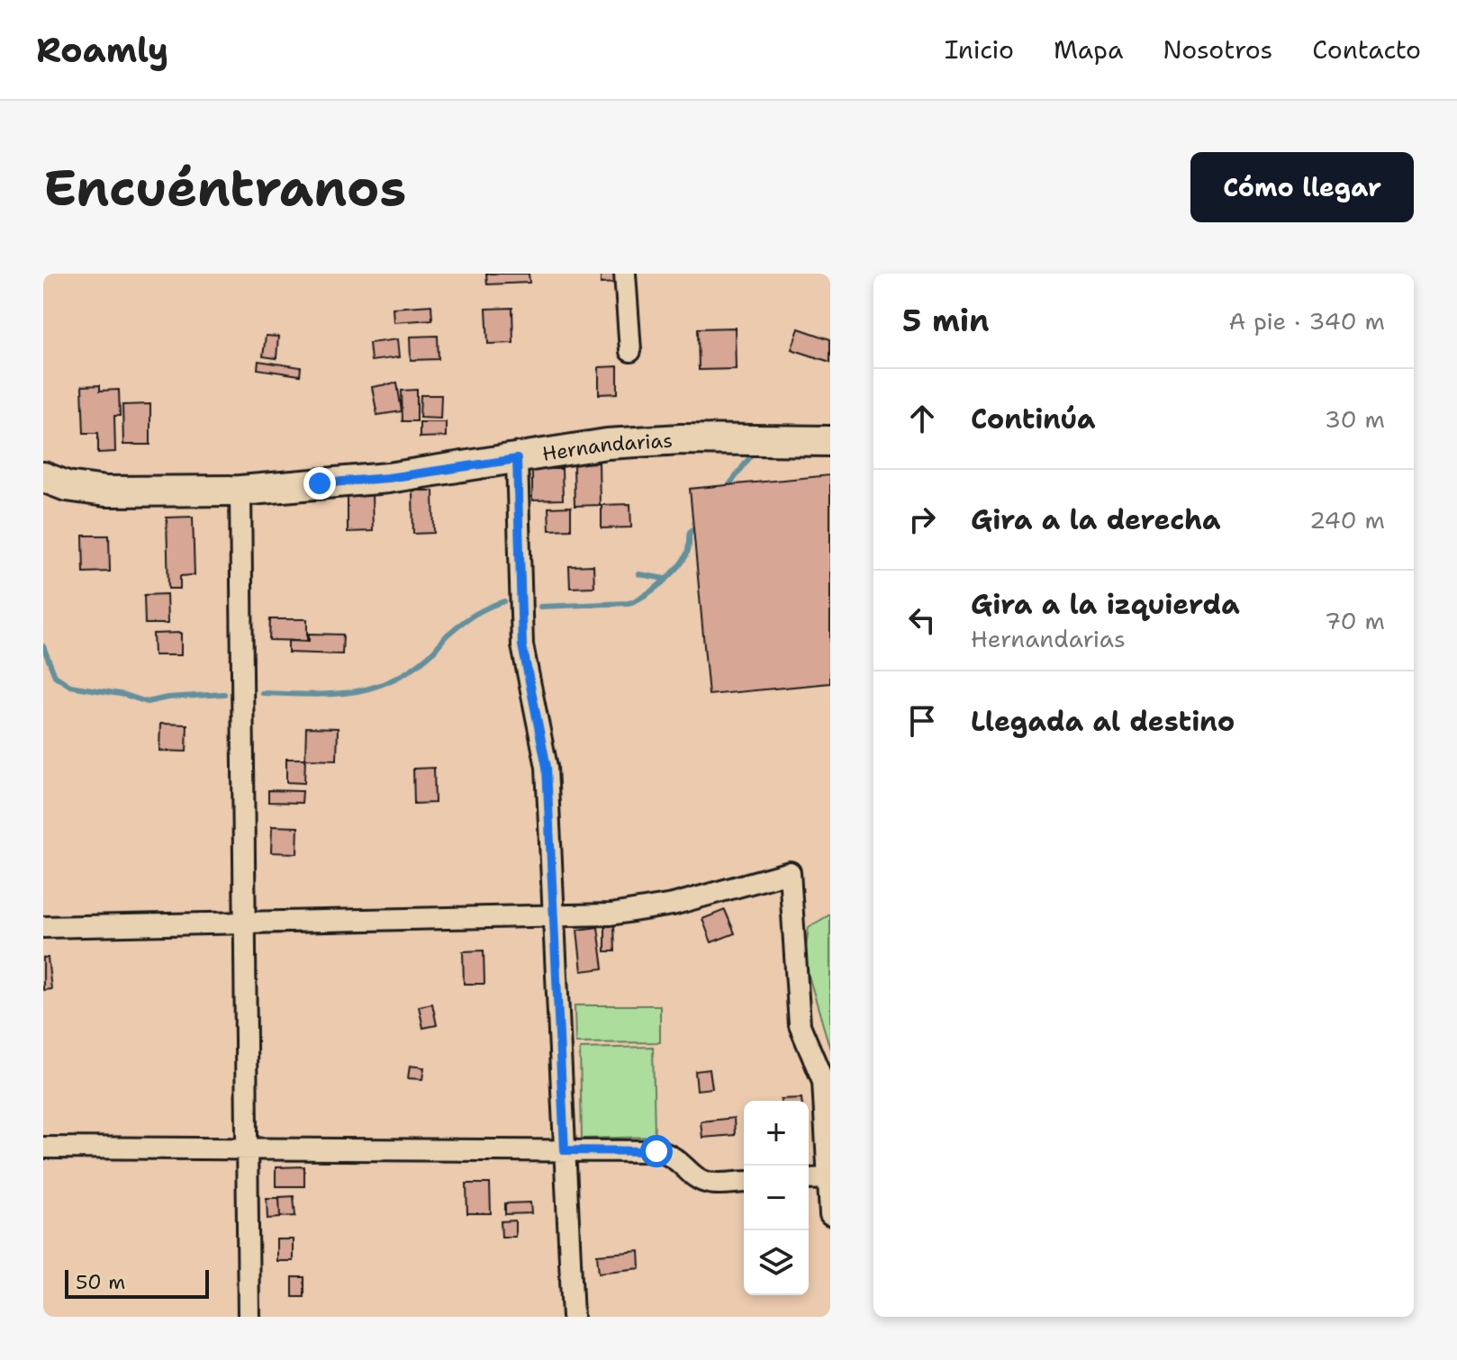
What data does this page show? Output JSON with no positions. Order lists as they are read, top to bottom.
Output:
{
  "streets": {
    "street": ["Hernandarias"]
  },
  "scale_bar": "50 m",
  "page": {
    "header": "Roamly",
    "nav": [
      "Inicio",
      "Mapa",
      "Nosotros",
      "Contacto"
    ],
    "buttons": "Cómo llegar",
    "title": "Encuéntranos",
    "heading": ["5 min", "A pie · 340 m"],
    "list": [
      ["Continúa", "30 m"],
      ["Gira a la derecha", "240 m"],
      ["Gira a la izquierda", "Hernandarias", "70 m"],
      "Llegada al destino"
    ],
    "map_buttons": ["+", "−"],
    "scale": "50 m"
  }
}
